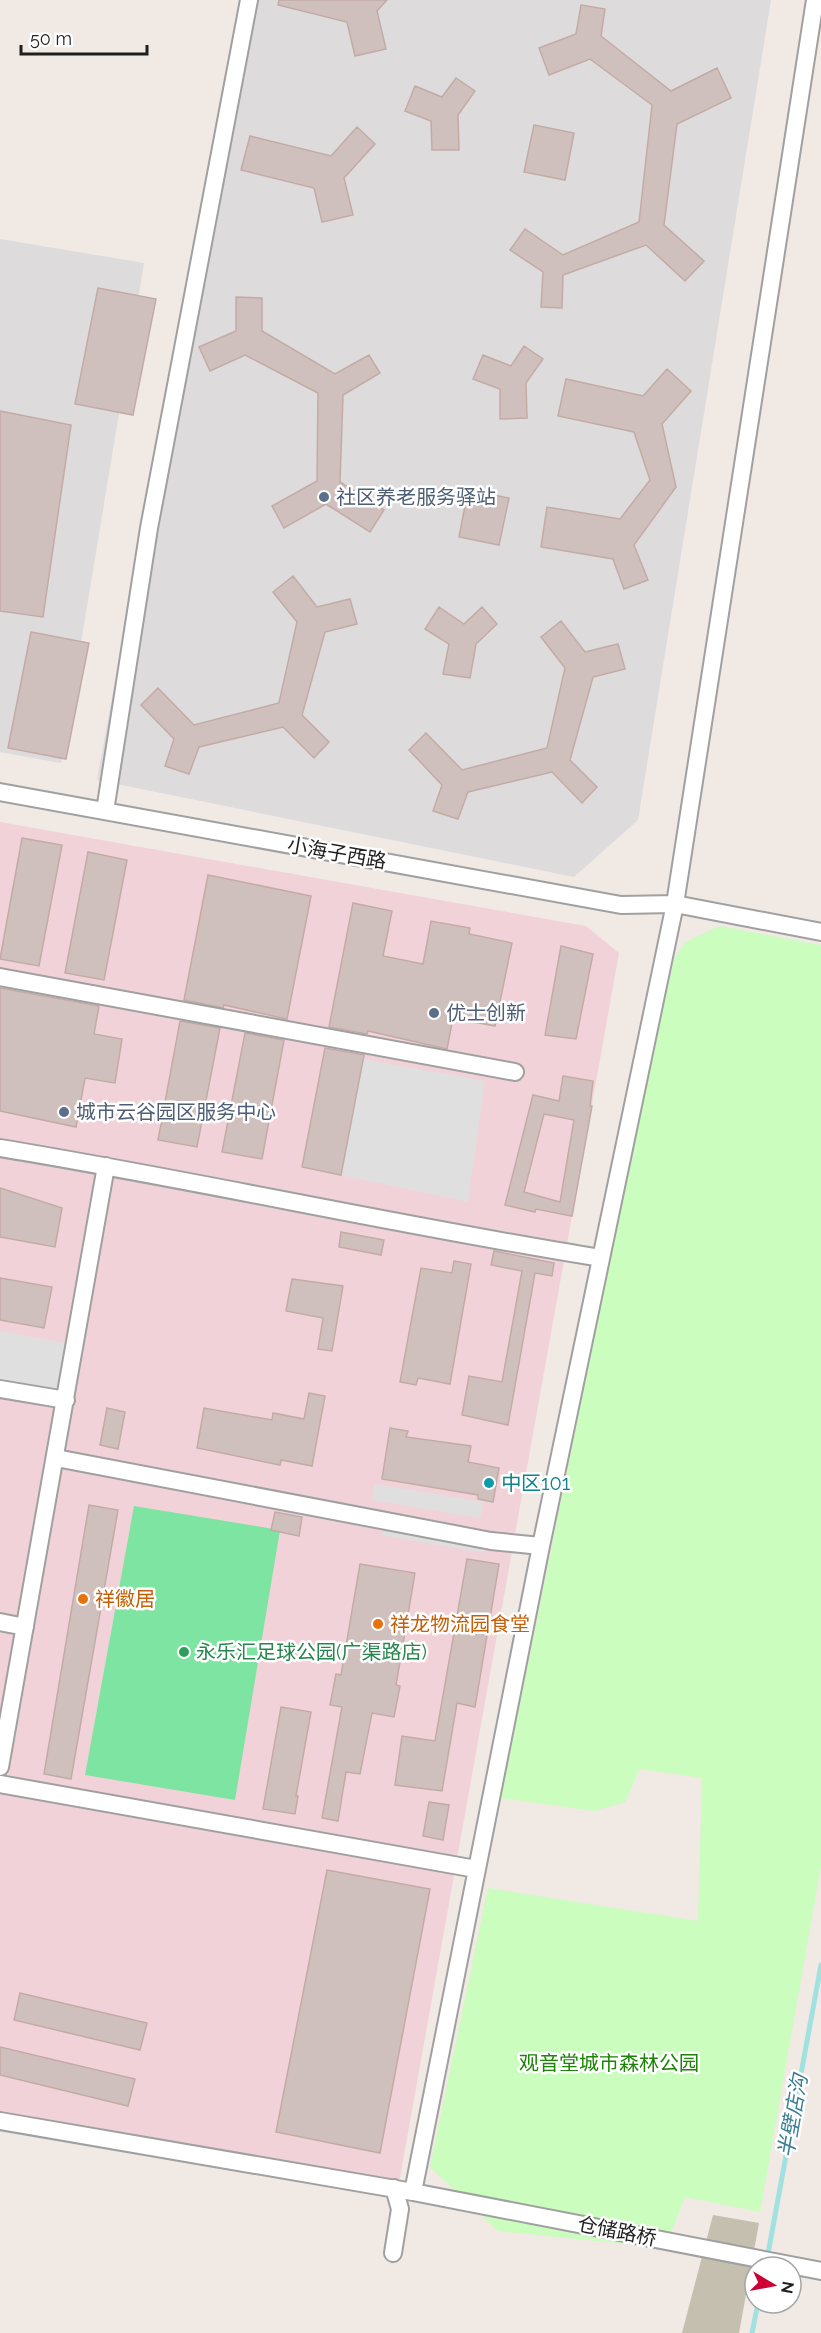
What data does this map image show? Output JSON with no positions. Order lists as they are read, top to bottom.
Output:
{
  "streets": {
    "street": ["小海子西路", "仓储路桥"]
  },
  "water": ["半壁店沟"],
  "parks": ["观音堂城市森林公园"],
  "places": [
    "社区养老服务驿站",
    "优士创新",
    "城市云谷园区服务中心",
    "中区101",
    "祥徽居",
    "祥龙物流园食堂",
    "永乐汇足球公园(广渠路店)"
  ],
  "scale_bar": "50 m",
  "north": "right"
}
